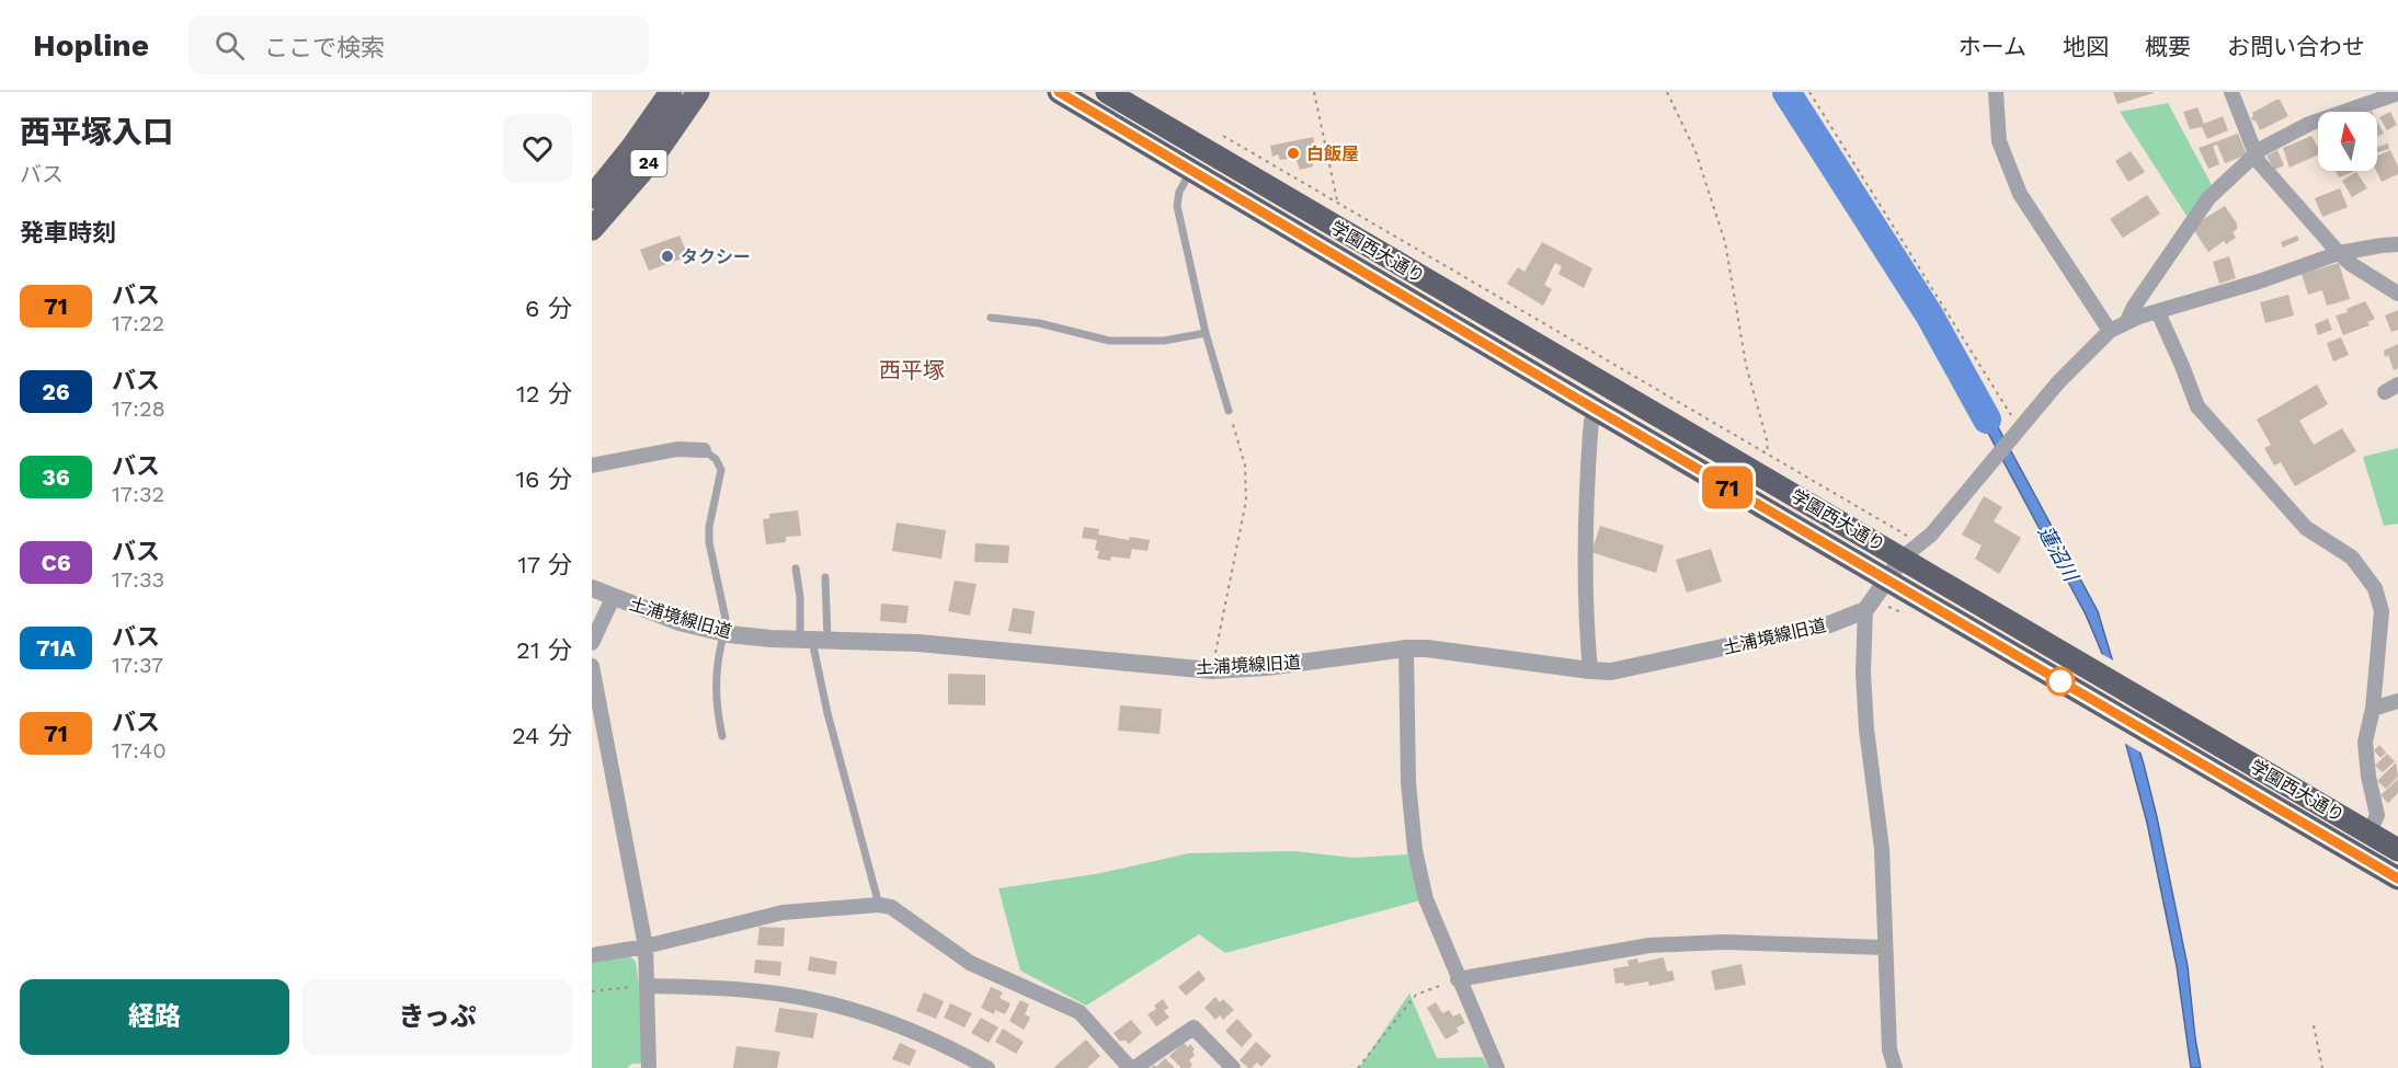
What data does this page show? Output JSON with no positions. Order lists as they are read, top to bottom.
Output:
{
  "streets": {
    "highway": ["学園西大通り"],
    "main road": ["24"],
    "street": ["土浦境線旧道"]
  },
  "districts": ["西平塚"],
  "water": ["蓮沼川"],
  "places": ["白飯屋", "タクシー"],
  "lines": ["bus line 71"],
  "north": "top",
  "page": {
    "header": "Hopline",
    "search": "ここで検索",
    "nav": [
      "ホーム",
      "地図",
      "概要",
      "お問い合わせ"
    ],
    "heading": [
      ["西平塚入口", "バス"],
      "発車時刻"
    ],
    "on_map": "71",
    "list": [
      {
        "mark": "71",
        "name": "バス",
        "note": "17:22",
        "value": "6 分"
      },
      {
        "mark": "26",
        "name": "バス",
        "note": "17:28",
        "value": "12 分"
      },
      {
        "mark": "36",
        "name": "バス",
        "note": "17:32",
        "value": "16 分"
      },
      {
        "mark": "C6",
        "name": "バス",
        "note": "17:33",
        "value": "17 分"
      },
      {
        "mark": "71A",
        "name": "バス",
        "note": "17:37",
        "value": "21 分"
      },
      {
        "mark": "71",
        "name": "バス",
        "note": "17:40",
        "value": "24 分"
      }
    ],
    "buttons": ["経路", "きっぷ"]
  }
}
